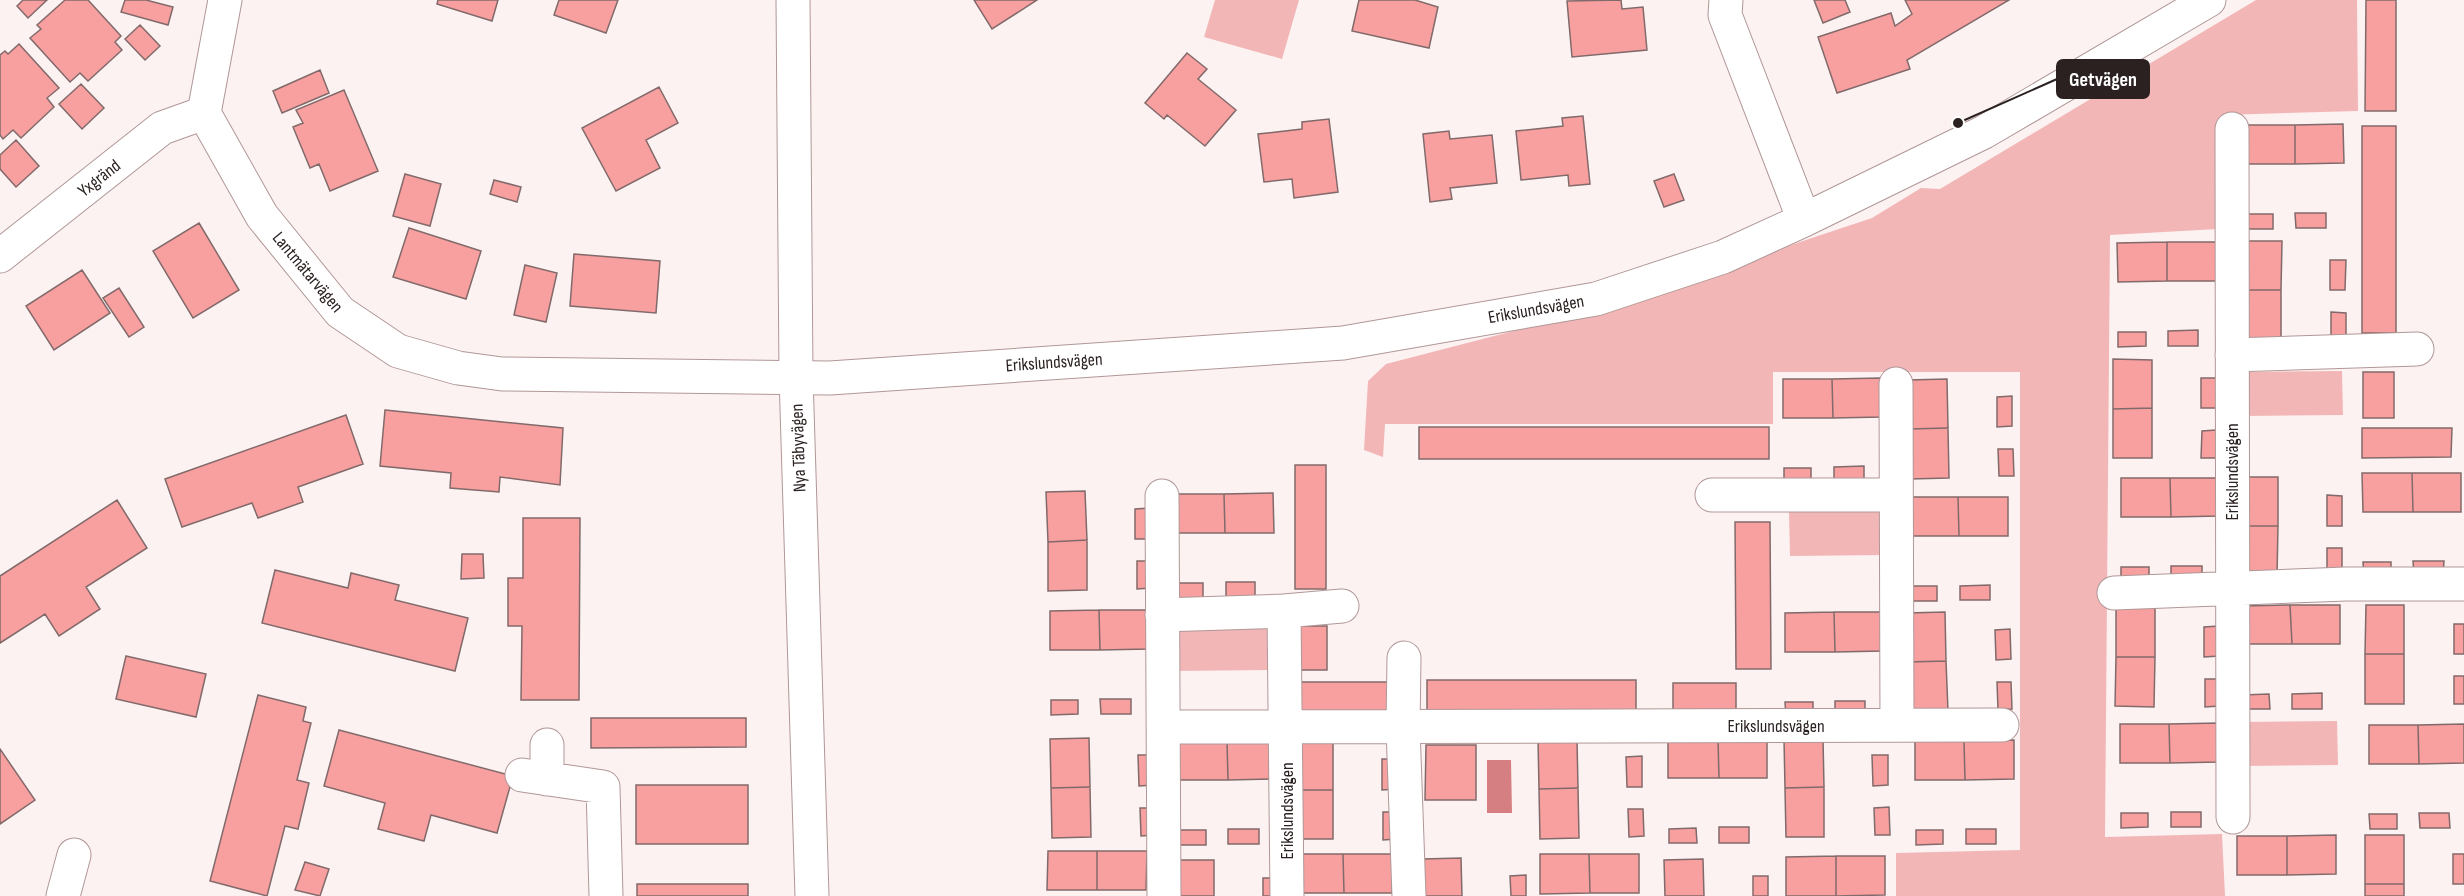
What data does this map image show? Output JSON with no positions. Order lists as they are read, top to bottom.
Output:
{
  "streets": {
    "street": [
      "Yxgränd",
      "Lantmätarvägen",
      "Erikslundsvägen",
      "Nya Täbyvägen"
    ]
  },
  "crossings": [
    ["Yxgränd", "Lantmätarvägen"],
    ["Lantmätarvägen", "Erikslundsvägen"],
    ["Lantmätarvägen", "Nya Täbyvägen"],
    ["Erikslundsvägen", "Nya Täbyvägen"]
  ],
  "places": ["Getvägen"]
}
